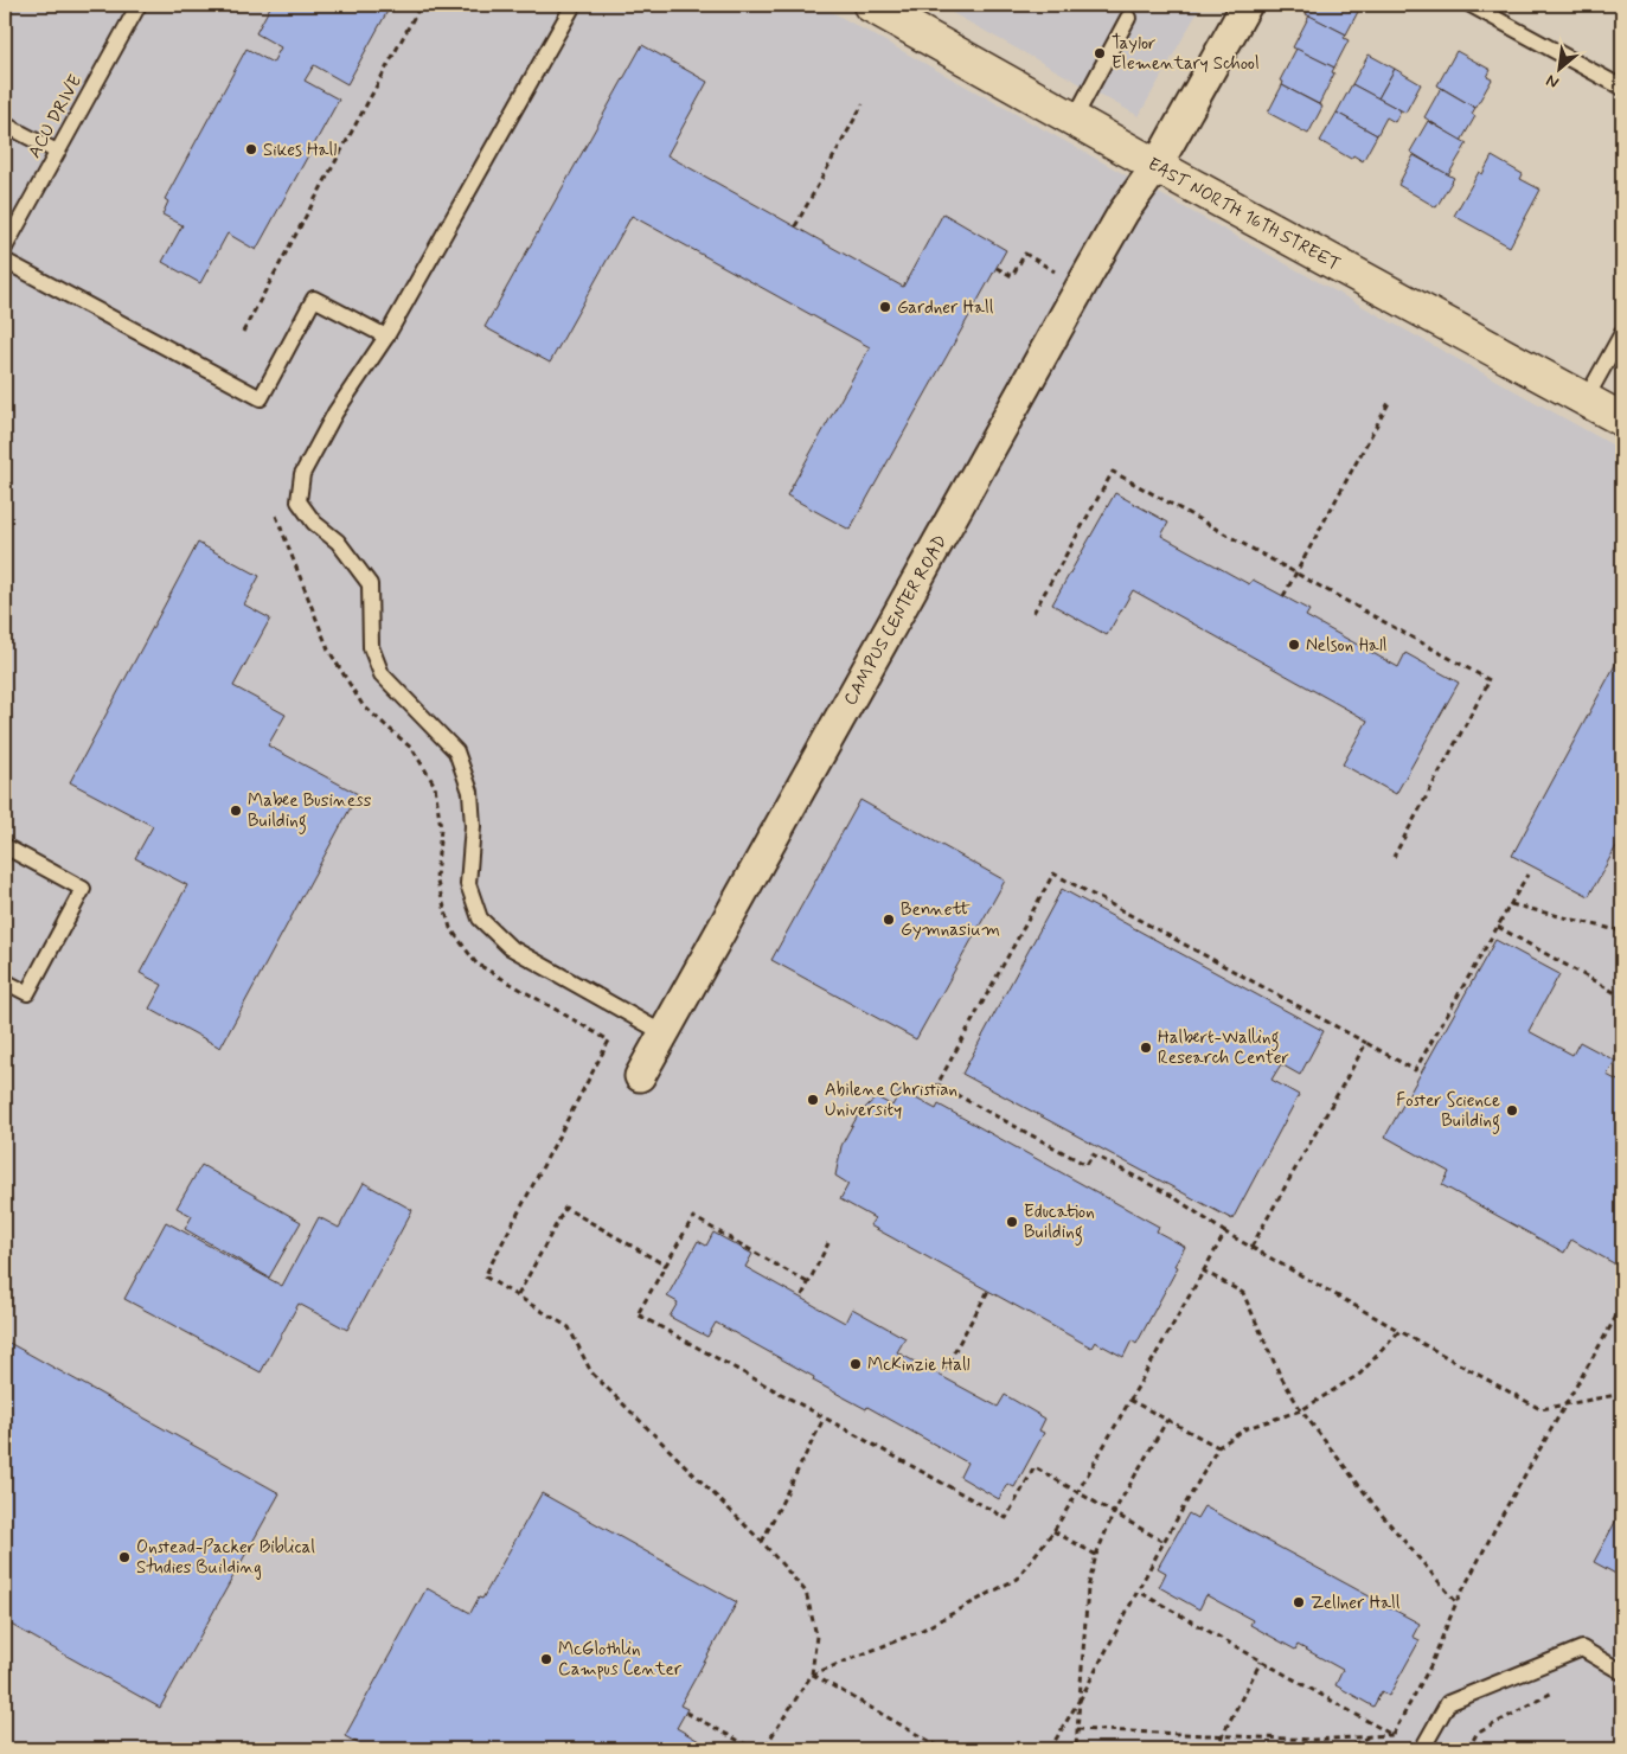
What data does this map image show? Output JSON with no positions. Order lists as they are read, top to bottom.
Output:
{
  "streets": {
    "street": ["EAST NORTH 16TH STREET", "CAMPUS CENTER ROAD"],
    "lane": ["ACU DRIVE"]
  },
  "crossings": [
    ["EAST NORTH 16TH STREET", "CAMPUS CENTER ROAD"]
  ],
  "places": [
    "Taylor Elementary School",
    "Sikes Hall",
    "Gardner Hall",
    "Nelson Hall",
    "Mabee Business Building",
    "Bennett Gymnasium",
    "Halbert-Walling Research Center",
    "Abilene Christian University",
    "Foster Science Building",
    "Education Building",
    "McKinzie Hall",
    "Onstead-Packer Biblical Studies Building",
    "Zellner Hall",
    "McGlothlin Campus Center"
  ],
  "north": "bottom left"
}
